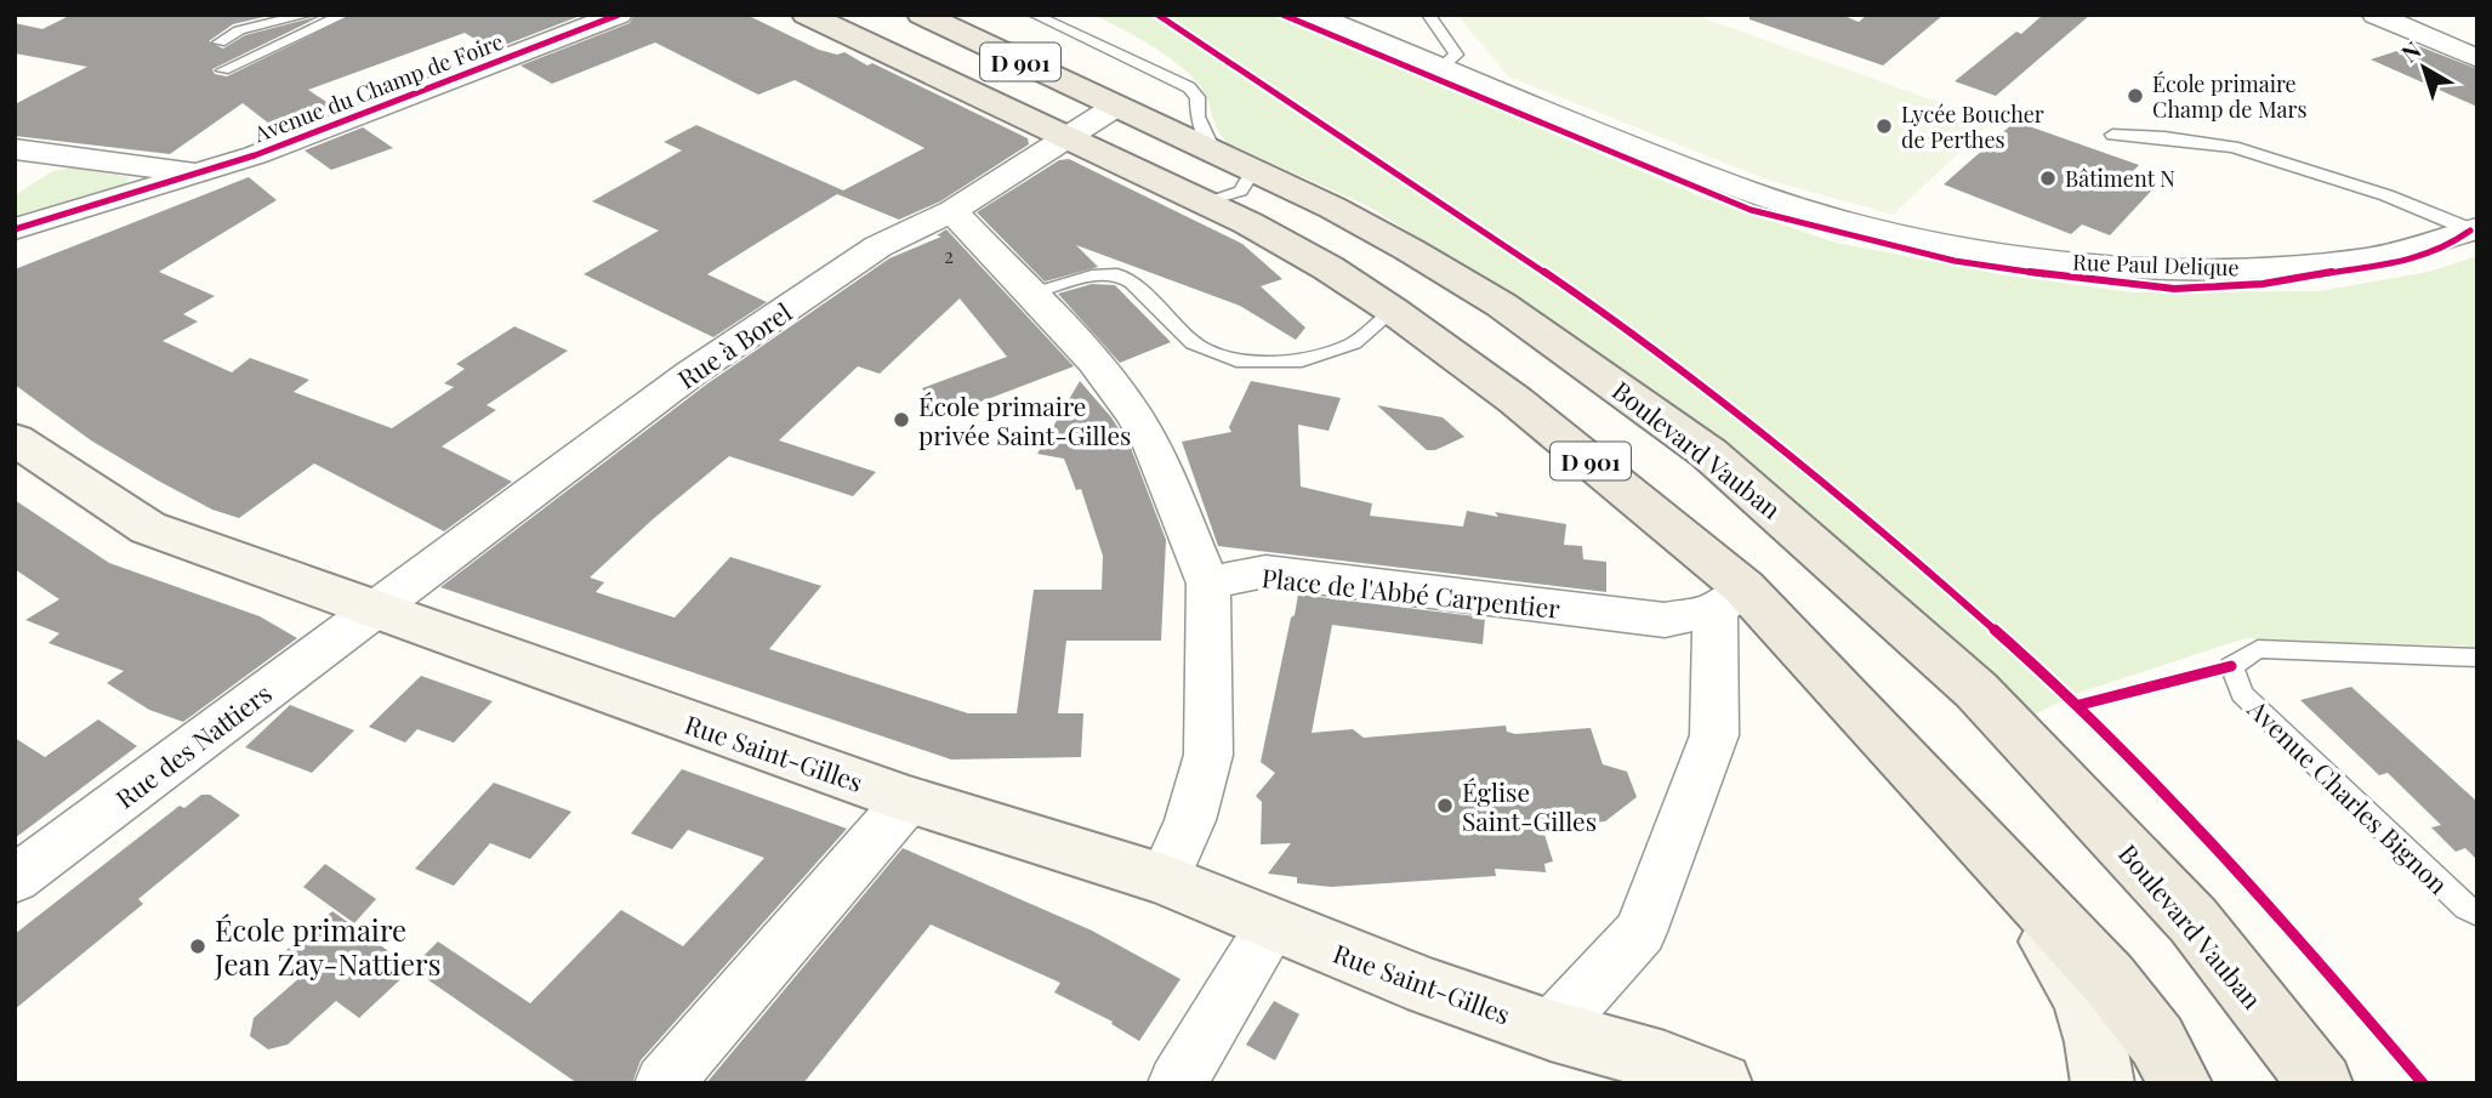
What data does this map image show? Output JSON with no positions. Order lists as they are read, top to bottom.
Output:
{
  "streets": {
    "main road": ["D 901", "Boulevard Vauban"],
    "street": [
      "Avenue du Champ de Foire",
      "Rue Paul Delique",
      "Rue à Borel",
      "Place de l'Abbé Carpentier",
      "Rue des Nattiers",
      "Rue Saint-Gilles"
    ],
    "lane": ["Avenue Charles Bignon"]
  },
  "crossings": [
    ["D 901", "Rue à Borel"],
    ["D 901", "Place de l'Abbé Carpentier"],
    ["Rue à Borel", "Boulevard Vauban"],
    ["Rue à Borel", "Rue des Nattiers"],
    ["Rue à Borel", "Rue Saint-Gilles"],
    ["Rue des Nattiers", "Rue Saint-Gilles"]
  ],
  "places": [
    "École primaire Champ de Mars",
    "Lycée Boucher de Perthes",
    "Bâtiment N",
    "École primaire privée Saint-Gilles",
    "Église Saint-Gilles",
    "École primaire Jean Zay-Nattiers"
  ],
  "house_numbers": ["2"],
  "north": "top left"
}
